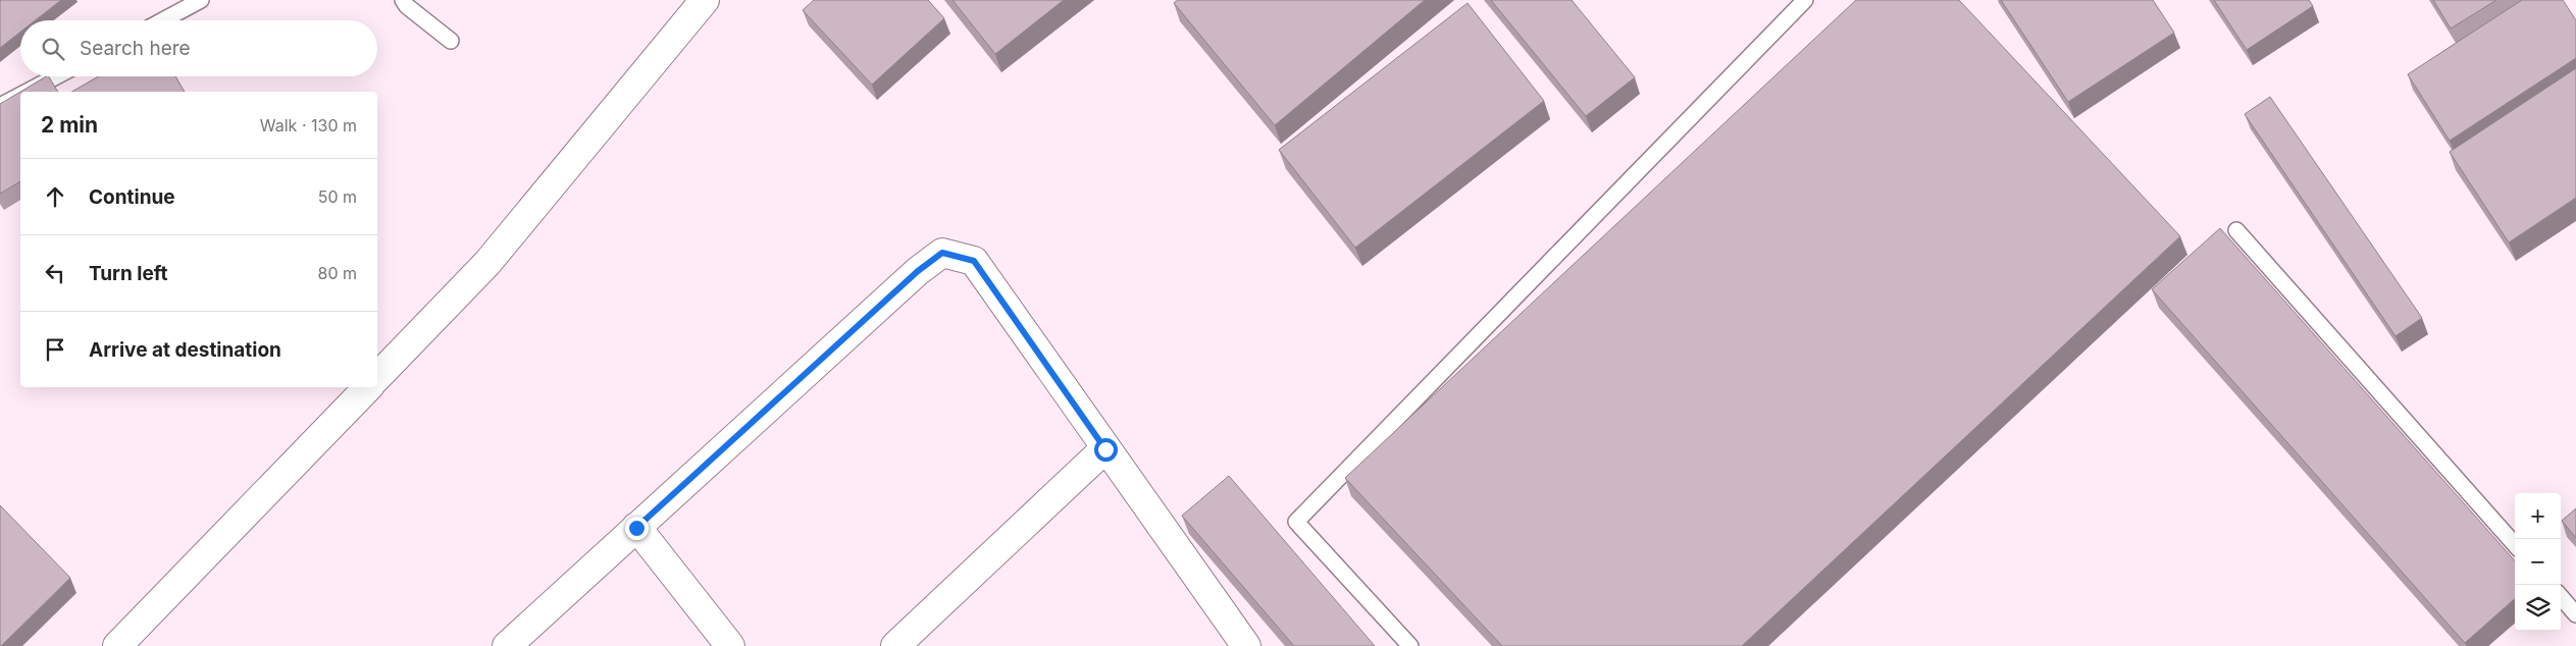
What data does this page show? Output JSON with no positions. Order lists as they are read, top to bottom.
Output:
{
  "page": {
    "search": "Search here",
    "heading": ["2 min", "Walk · 130 m"],
    "list": [
      ["Continue", "50 m"],
      ["Turn left", "80 m"],
      "Arrive at destination"
    ],
    "map_buttons": ["+", "−"]
  }
}
